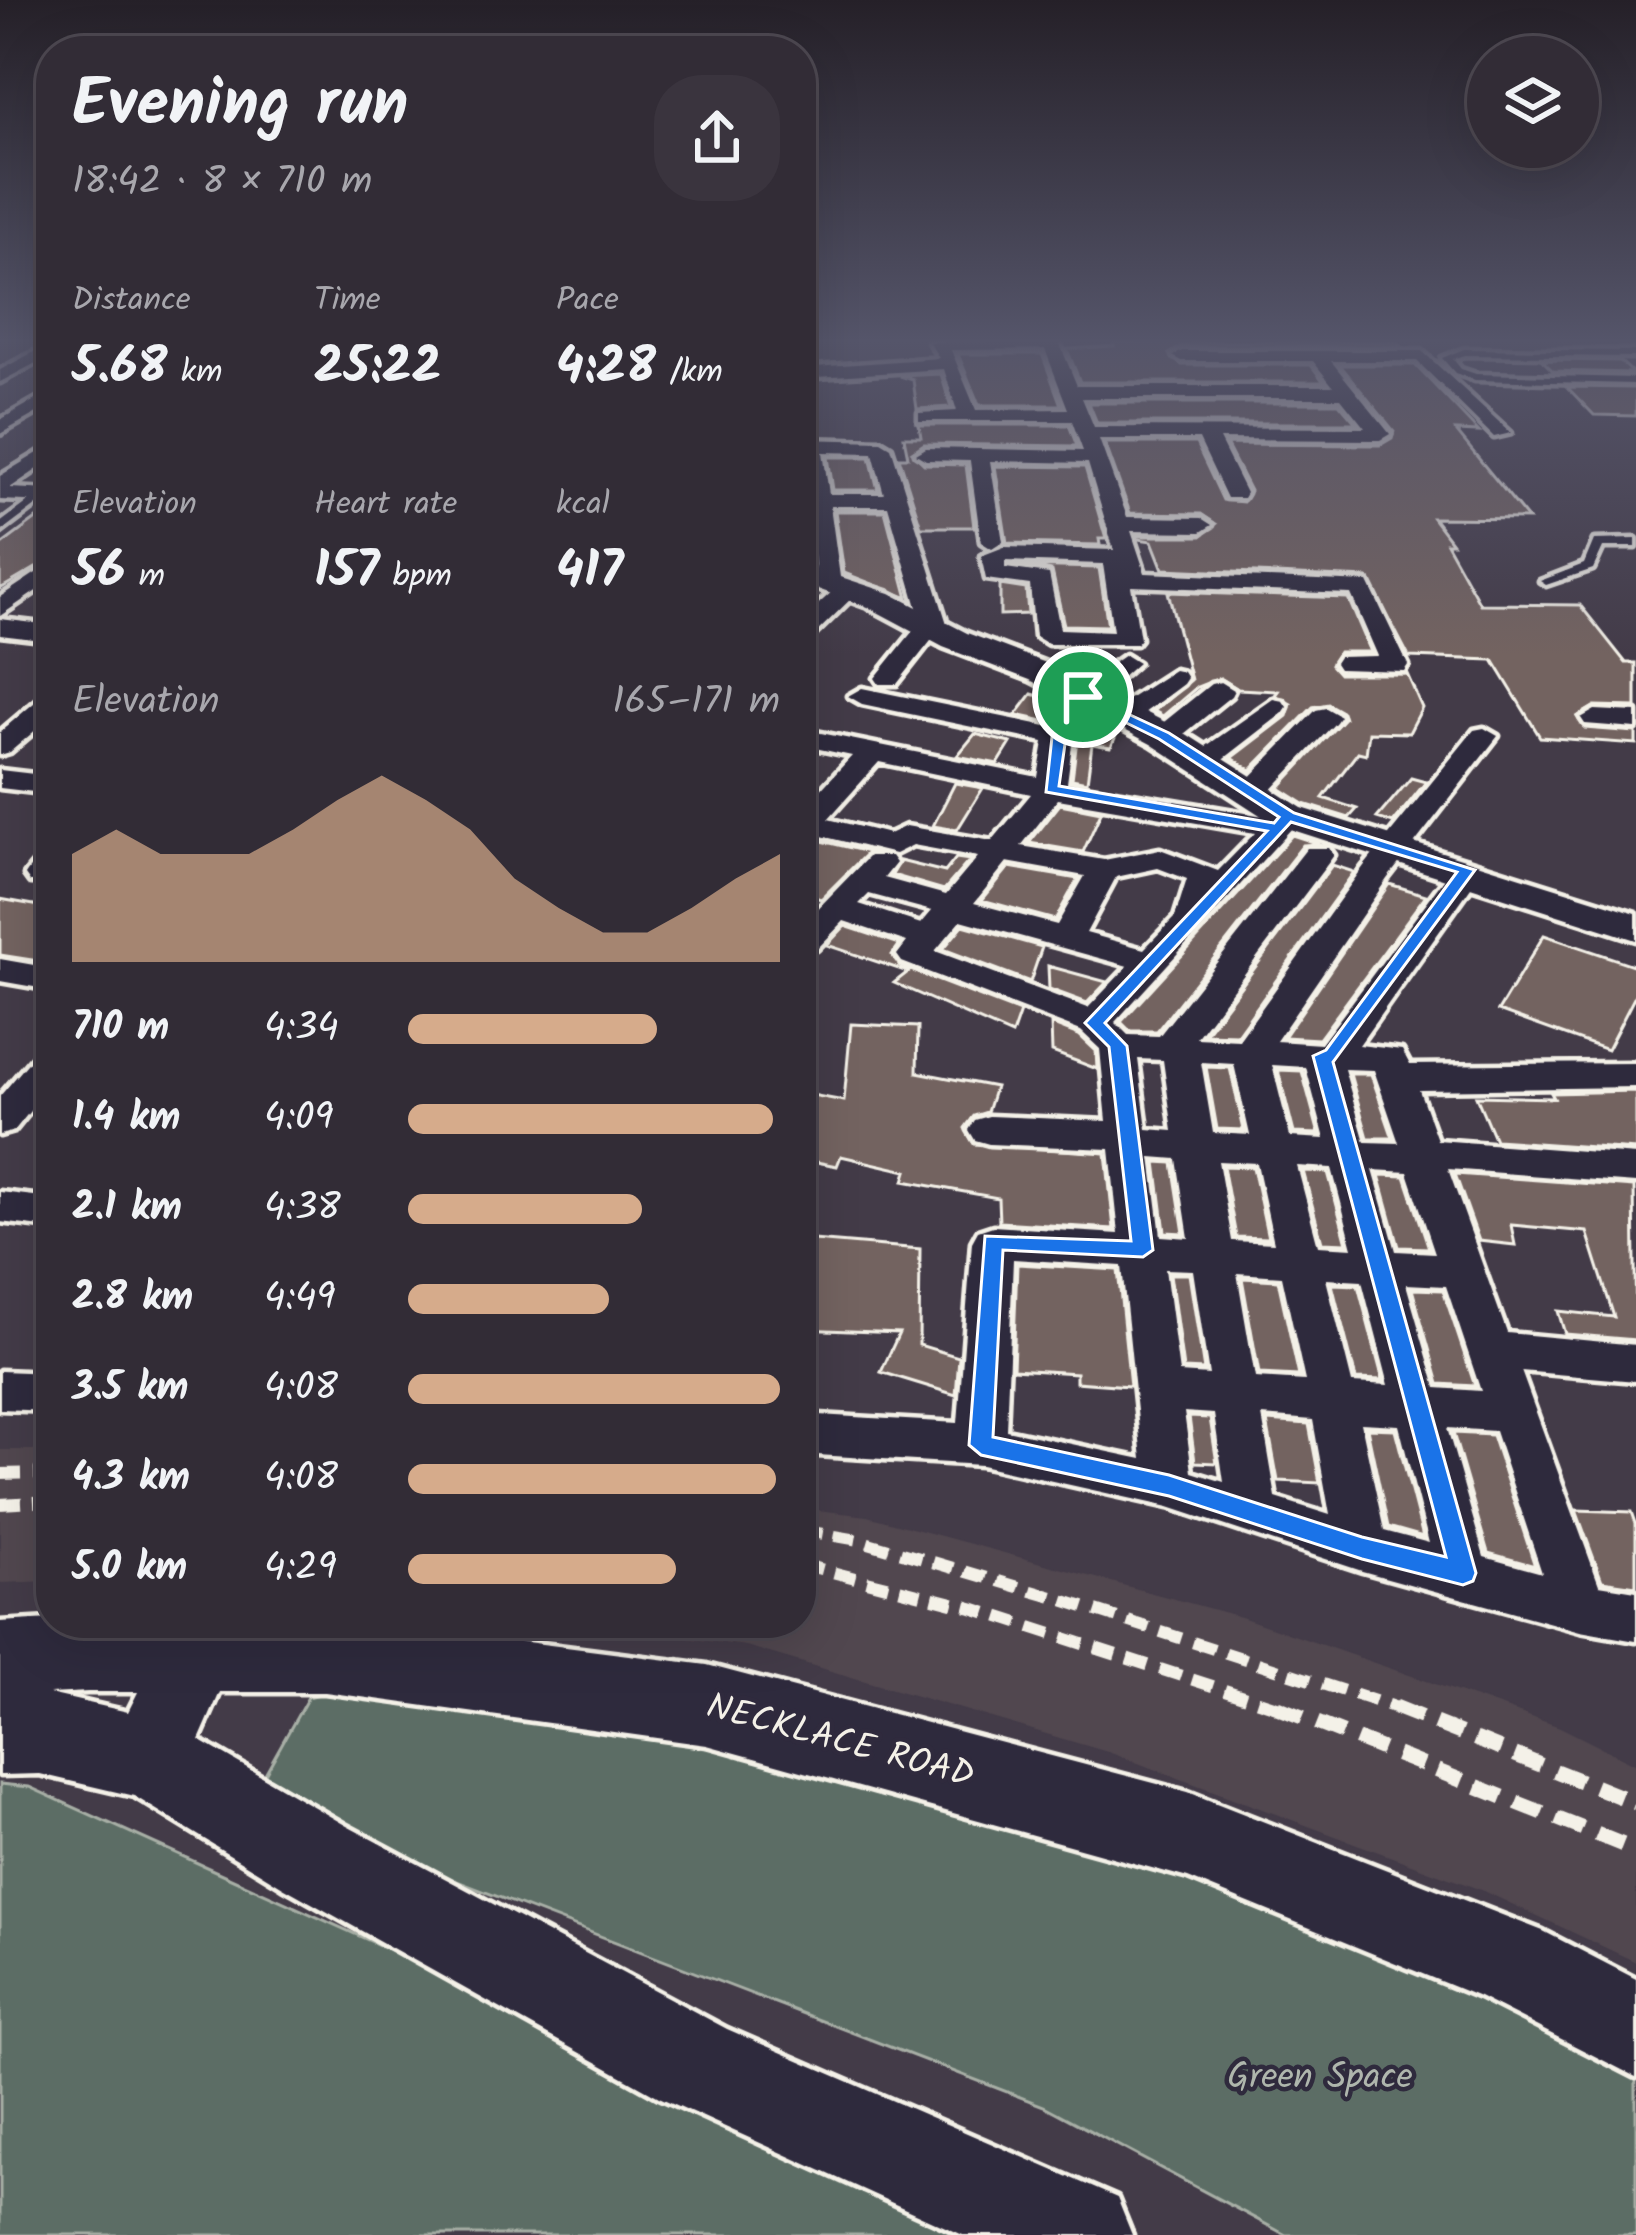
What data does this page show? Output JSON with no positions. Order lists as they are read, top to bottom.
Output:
{
  "streets": {
    "main road": ["NECKLACE ROAD"]
  },
  "parks": ["Green Space"],
  "page": {
    "heading": ["Evening run", "18:42 · 8 × 710 m"],
    "stats": [
      ["Distance", "5.68 km"],
      ["Time", "25:22"],
      ["Pace", "4:28 /km"],
      ["Elevation", "56 m"],
      ["Heart rate", "157 bpm"],
      ["kcal", "417"]
    ],
    "chart": ["Elevation", "165–171 m"],
    "list": [
      {
        "name": "710 m",
        "note": "4:34"
      },
      {
        "name": "1.4 km",
        "note": "4:09"
      },
      {
        "name": "2.1 km",
        "note": "4:38"
      },
      {
        "name": "2.8 km",
        "note": "4:49"
      },
      {
        "name": "3.5 km",
        "note": "4:08"
      },
      {
        "name": "4.3 km",
        "note": "4:08"
      },
      {
        "name": "5.0 km",
        "note": "4:29"
      }
    ]
  }
}
